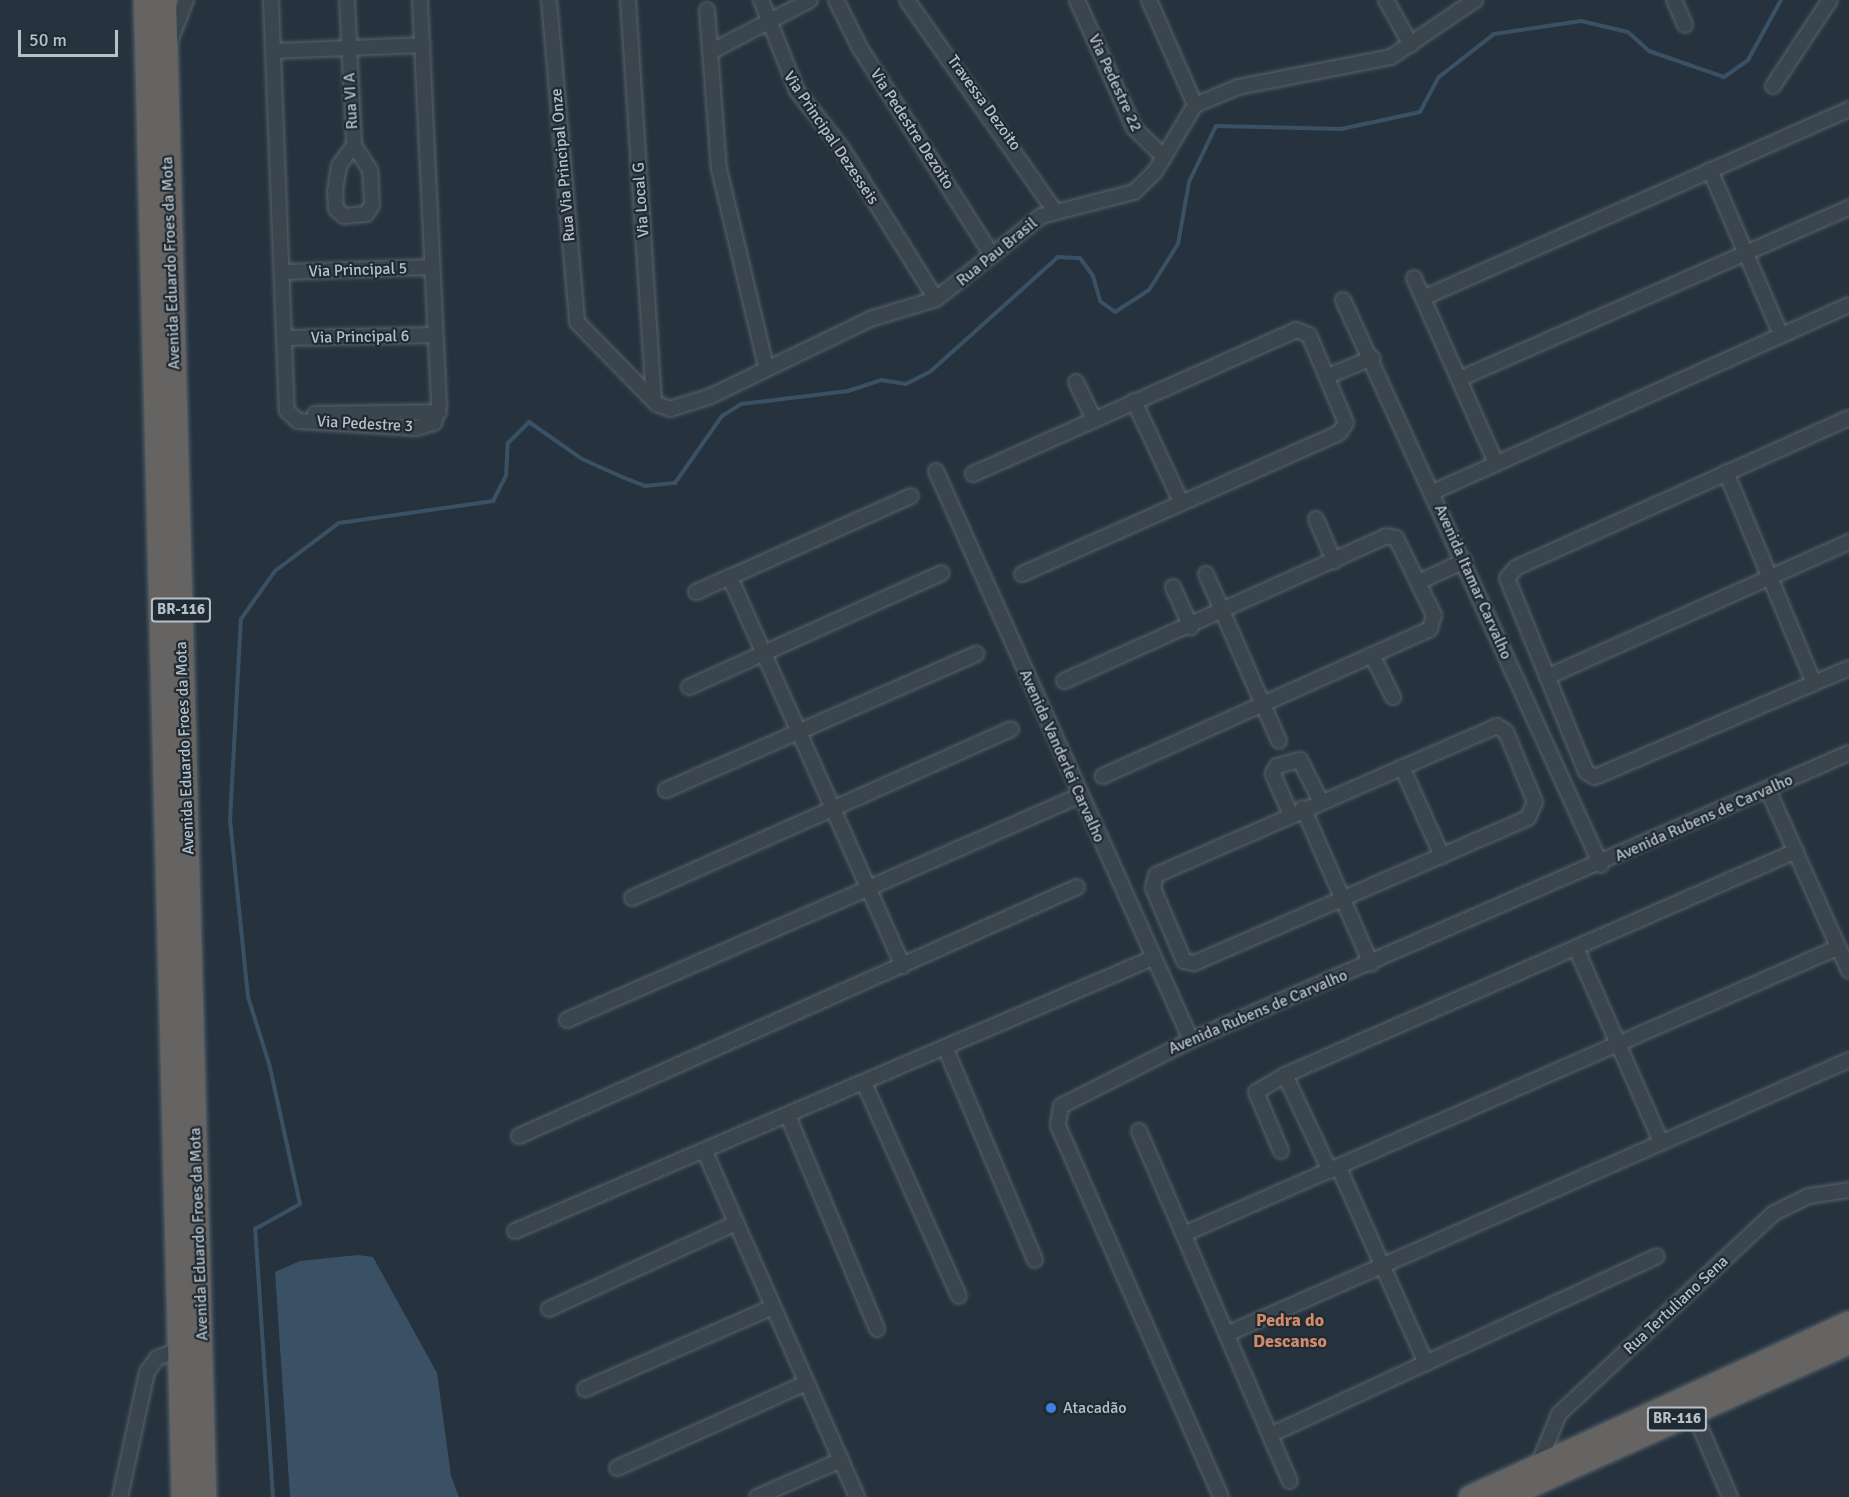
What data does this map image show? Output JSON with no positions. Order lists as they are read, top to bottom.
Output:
{
  "streets": {
    "highway": ["Avenida Eduardo Froes da Mota", "BR-116"],
    "street": [
      "Via Pedestre 22",
      "Rua VI A",
      "Travessa Dezoito",
      "Via Pedestre Dezoito",
      "Via Principal Dezesseis",
      "Rua Via Principal Onze",
      "Via Local G",
      "Rua Pau Brasil",
      "Via Principal 5",
      "Via Principal 6",
      "Via Pedestre 3",
      "Avenida Itamar Carvalho",
      "Avenida Vanderlei Carvalho",
      "Avenida Rubens de Carvalho",
      "Rua Tertuliano Sena"
    ]
  },
  "crossings": [
    ["Via Pedestre 22", "Rua Pau Brasil"],
    ["Travessa Dezoito", "Rua Pau Brasil"],
    ["Via Pedestre Dezoito", "Rua Pau Brasil"],
    ["Via Principal Dezesseis", "Rua Pau Brasil"],
    ["Rua Via Principal Onze", "Via Local G"],
    ["Rua Via Principal Onze", "Rua Pau Brasil"],
    ["Via Local G", "Rua Pau Brasil"],
    ["Via Principal 5", "Via Pedestre 3"],
    ["Via Principal 6", "Via Pedestre 3"],
    ["Avenida Itamar Carvalho", "Avenida Rubens de Carvalho"],
    ["Avenida Vanderlei Carvalho", "Avenida Rubens de Carvalho"]
  ],
  "districts": ["Pedra do Descanso"],
  "places": ["Atacadão"],
  "scale_bar": "50 m"
}
